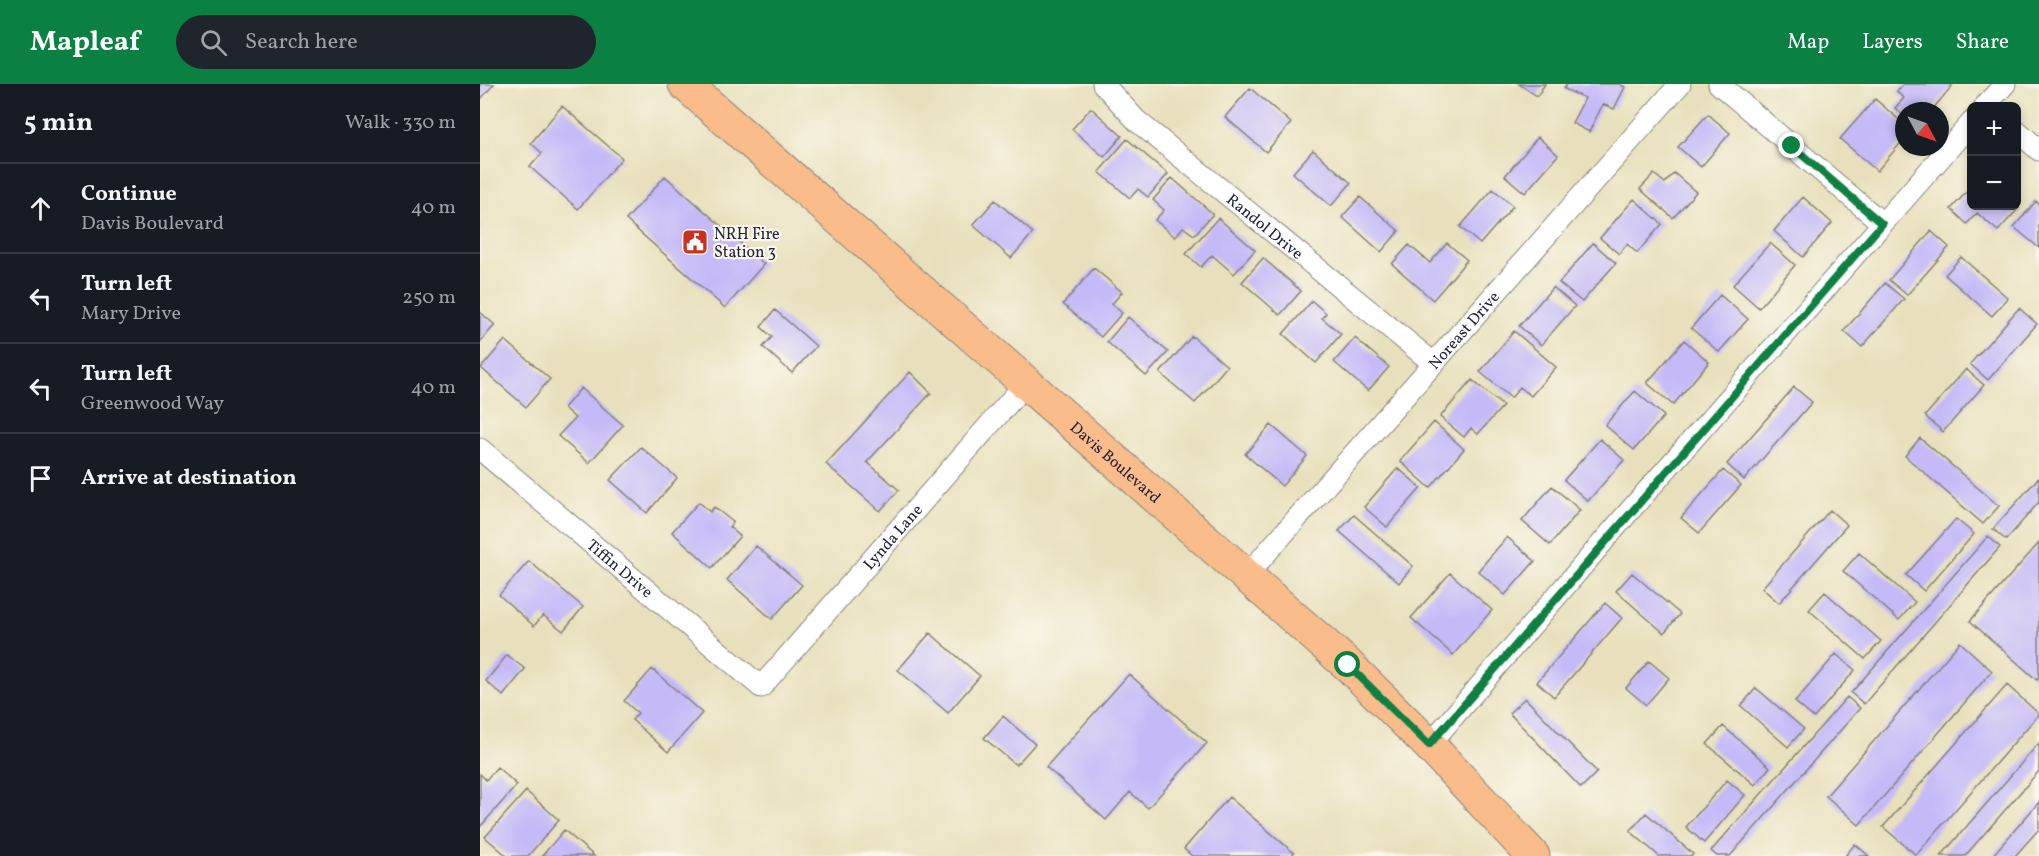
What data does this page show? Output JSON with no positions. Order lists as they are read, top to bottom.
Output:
{
  "streets": {
    "main road": ["Davis Boulevard"],
    "street": [
      "Randol Drive",
      "Noreast Drive",
      "Lynda Lane",
      "Tiffin Drive"
    ]
  },
  "crossings": [
    ["Randol Drive", "Noreast Drive"],
    ["Noreast Drive", "Davis Boulevard"],
    ["Davis Boulevard", "Lynda Lane"],
    ["Lynda Lane", "Tiffin Drive"]
  ],
  "places": {
    "public building": ["NRH Fire Station 3"]
  },
  "north": "bottom right",
  "page": {
    "header": "Mapleaf",
    "search": "Search here",
    "nav": ["Map", "Layers", "Share"],
    "heading": ["5 min", "Walk · 330 m"],
    "map_buttons": ["+", "−"],
    "list": [
      ["Continue", "Davis Boulevard", "40 m"],
      ["Turn left", "Mary Drive", "250 m"],
      ["Turn left", "Greenwood Way", "40 m"],
      "Arrive at destination"
    ]
  }
}
